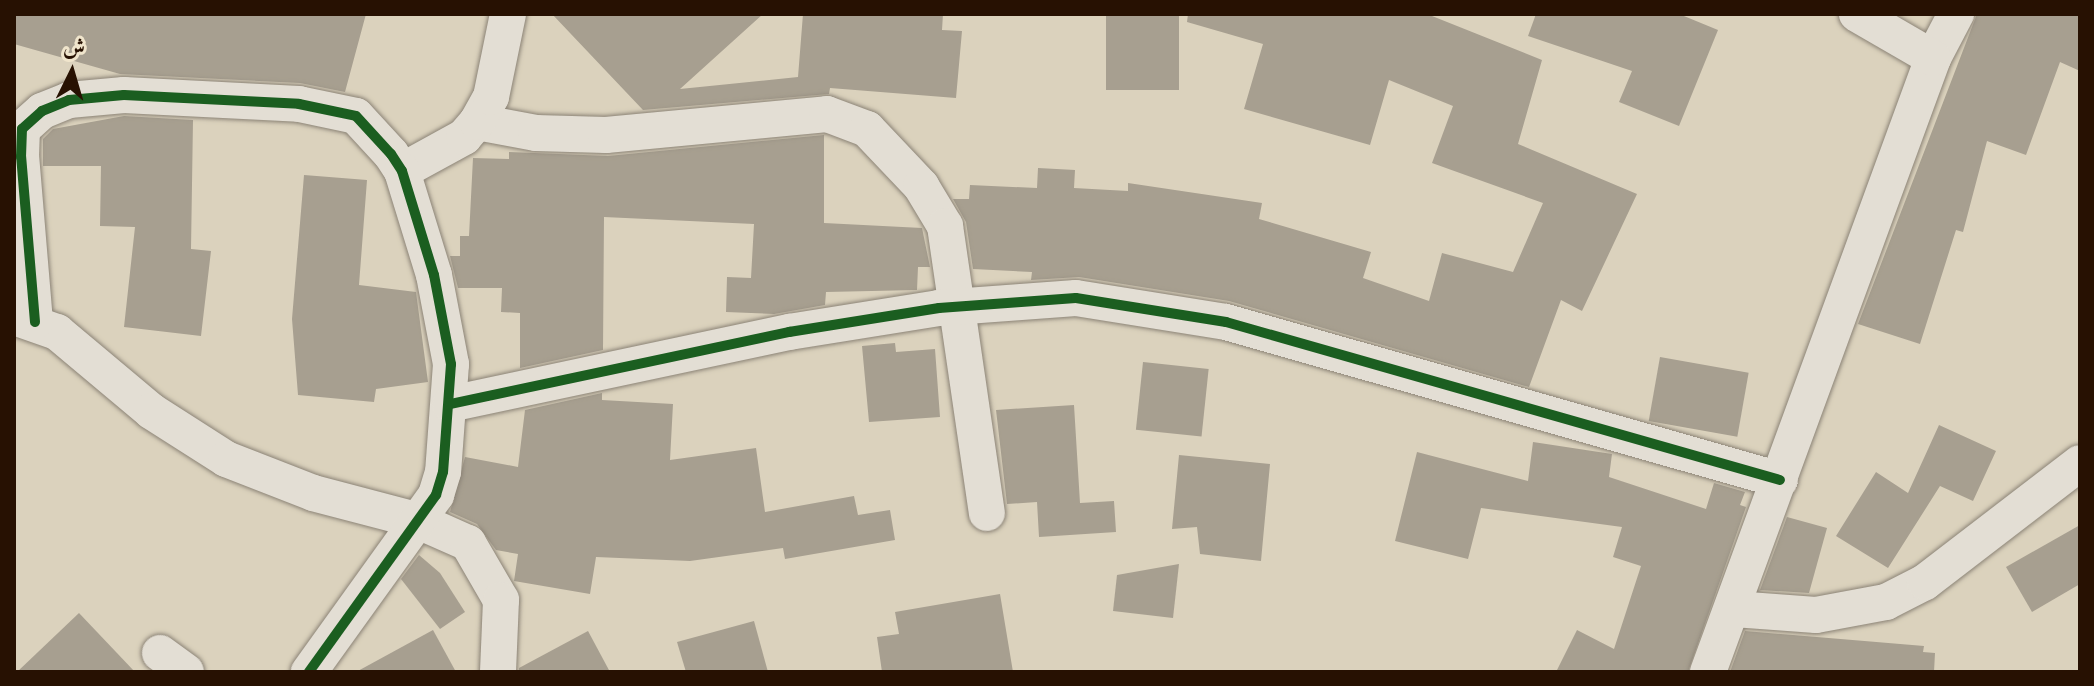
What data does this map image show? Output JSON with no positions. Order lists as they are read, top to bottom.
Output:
{
  "north": "top"
}
